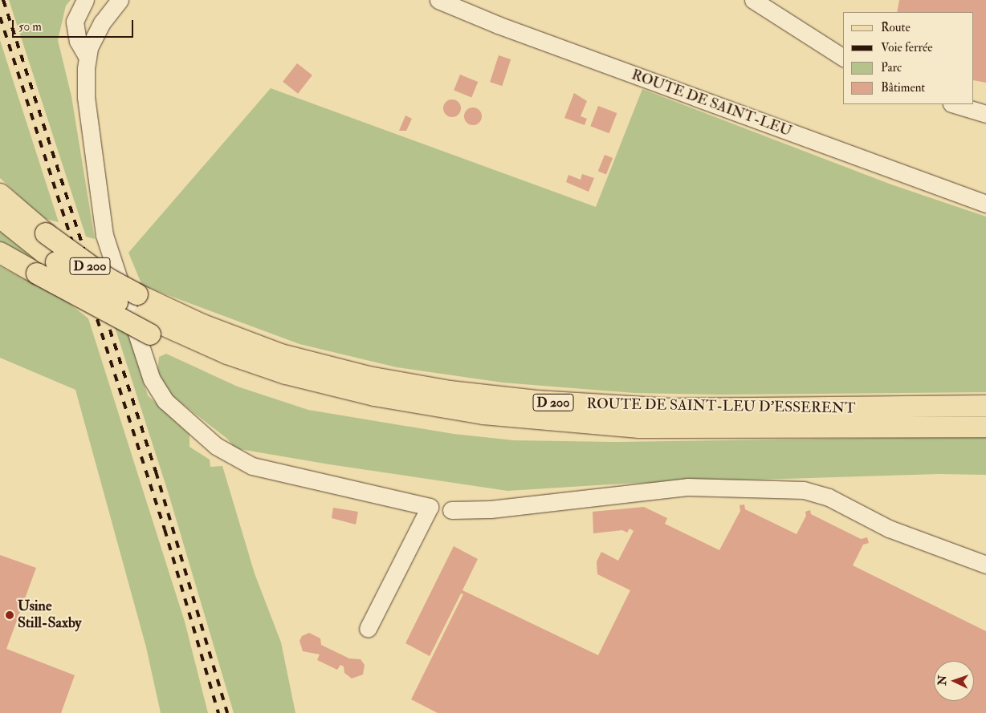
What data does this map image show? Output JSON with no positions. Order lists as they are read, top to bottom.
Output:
{
  "streets": {
    "main road": ["D 200", "ROUTE DE SAINT-LEU D'ESSERENT"],
    "street": ["ROUTE DE SAINT-LEU"]
  },
  "crossings": [
    ["D 200", "ROUTE DE SAINT-LEU D'ESSERENT"]
  ],
  "places": ["Usine Still-Saxby"],
  "legend": [
    "Route",
    "Voie ferrée",
    "Parc",
    "Bâtiment"
  ],
  "scale_bar": "50 m",
  "north": "left"
}
